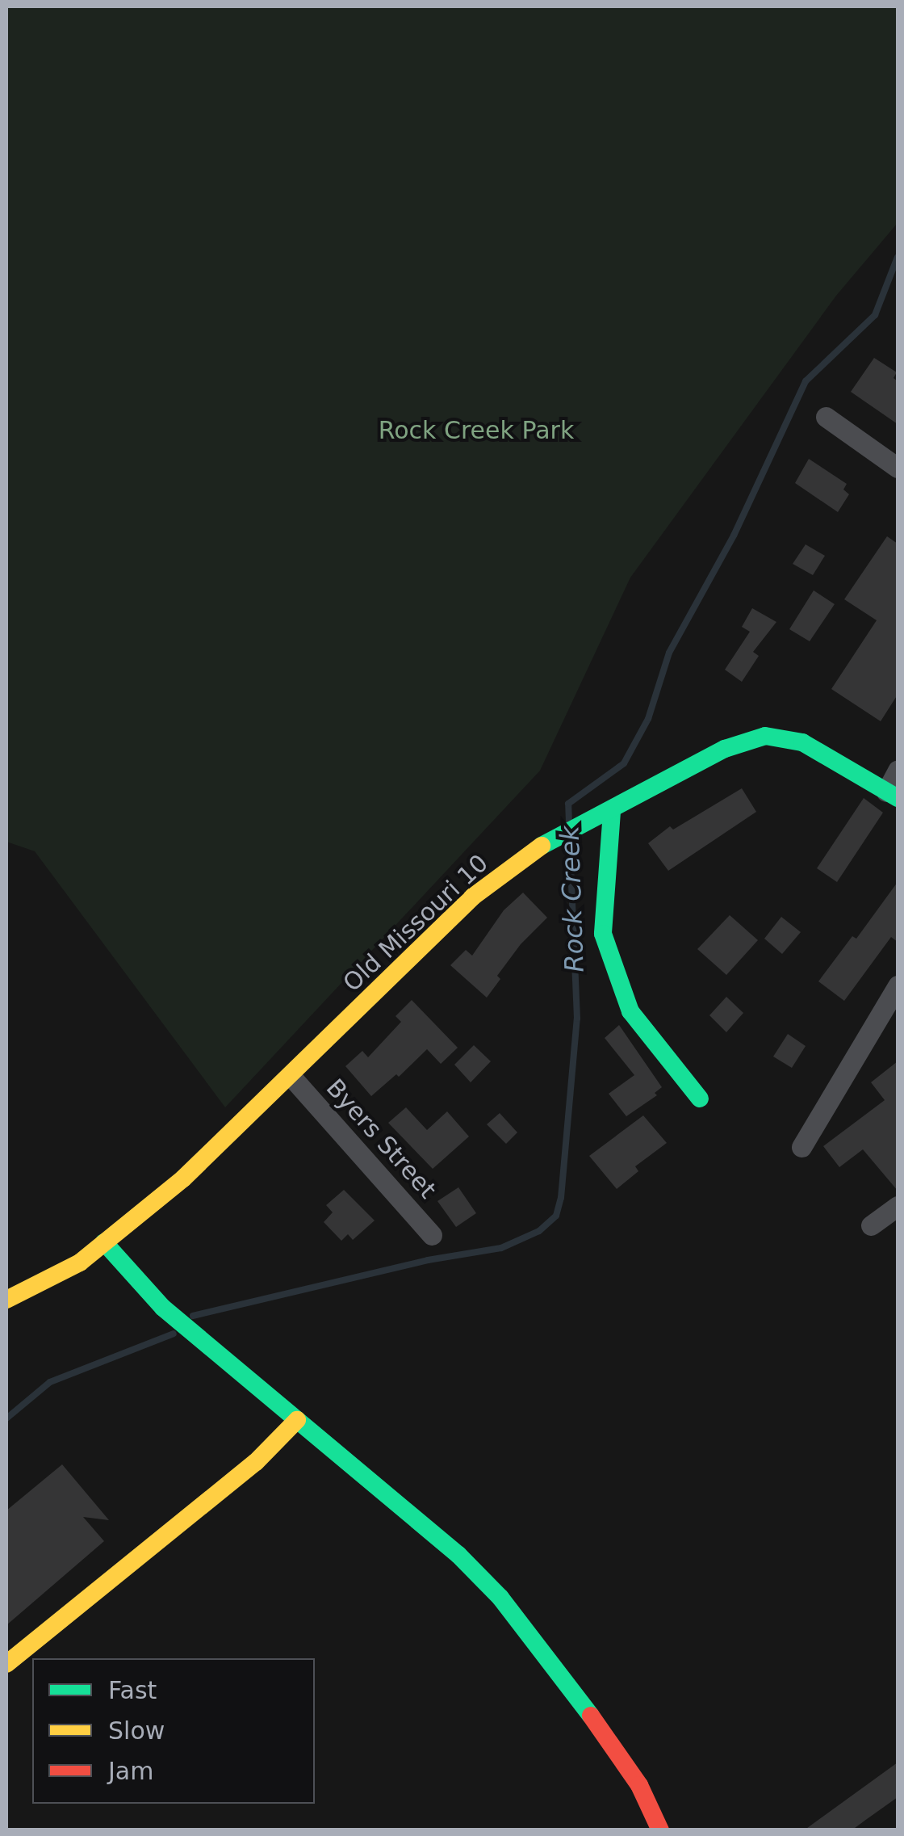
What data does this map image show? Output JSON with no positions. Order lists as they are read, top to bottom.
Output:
{
  "streets": {
    "street": ["Old Missouri 10", "Byers Street"]
  },
  "crossings": [
    ["Old Missouri 10", "Byers Street"]
  ],
  "water": ["Rock Creek"],
  "parks": ["Rock Creek Park"],
  "legend": ["Fast", "Slow", "Jam"]
}
